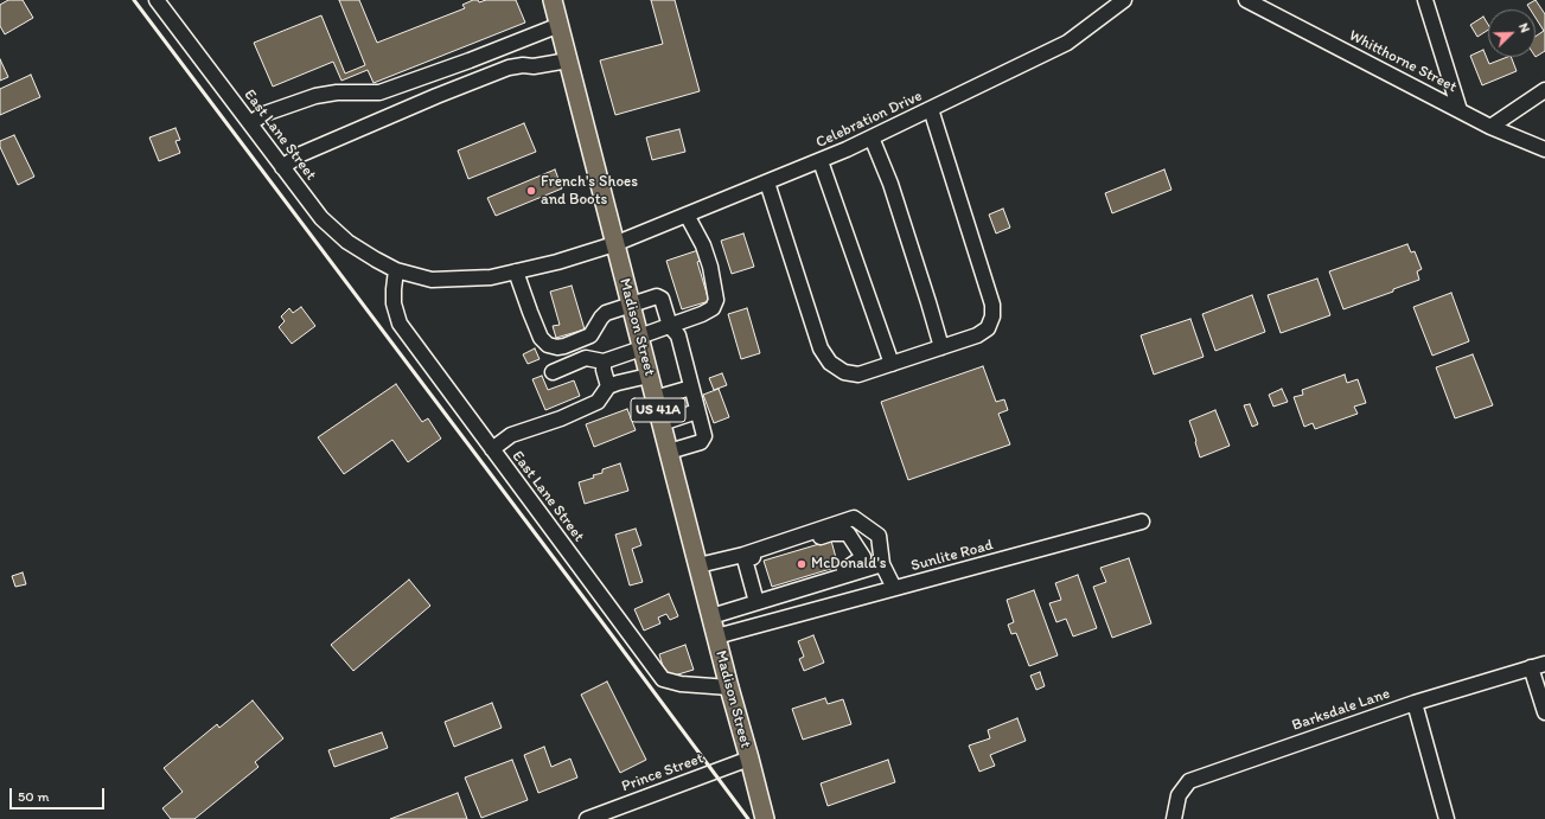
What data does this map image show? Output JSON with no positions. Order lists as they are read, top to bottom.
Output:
{
  "streets": {
    "main road": ["Madison Street", "US 41A"],
    "street": [
      "Whitthorne Street",
      "Celebration Drive",
      "East Lane Street",
      "Sunlite Road",
      "Barksdale Lane",
      "Prince Street"
    ]
  },
  "crossings": [
    ["Celebration Drive", "East Lane Street"],
    ["Celebration Drive", "Madison Street"],
    ["East Lane Street", "Madison Street"],
    ["Madison Street", "Sunlite Road"],
    ["Madison Street", "Prince Street"]
  ],
  "places": ["French's Shoes and Boots", "McDonald's"],
  "scale_bar": "50 m",
  "north": "top right"
}
